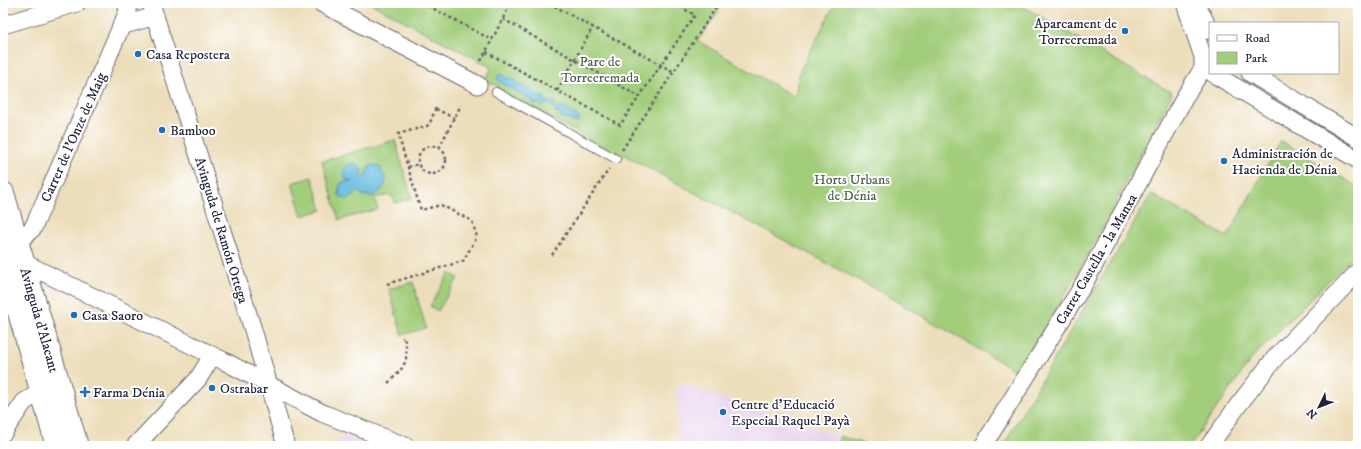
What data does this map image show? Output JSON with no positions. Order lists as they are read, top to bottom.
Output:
{
  "streets": {
    "main road": ["Avinguda d'Alacant"],
    "street": ["Carrer de l'Onze de Maig", "Avinguda de Ramón Ortega", "Carrer Castella - la Manxa"]
  },
  "crossings": [
    ["Carrer de l'Onze de Maig", "Avinguda d'Alacant"]
  ],
  "parks": ["Parc de Torrecremada", "Horts Urbans de Dénia"],
  "places": {
    "other": [
      "Aparcament de Torrecremada",
      "Casa Repostera",
      "Bamboo",
      "Administración de Hacienda de Dénia",
      "Casa Saoro",
      "Ostrabar",
      "Centre d'Educació Especial Raquel Payà"
    ],
    "health": ["Farma Dénia"]
  },
  "legend": ["Road", "Park"],
  "north": "bottom left"
}
